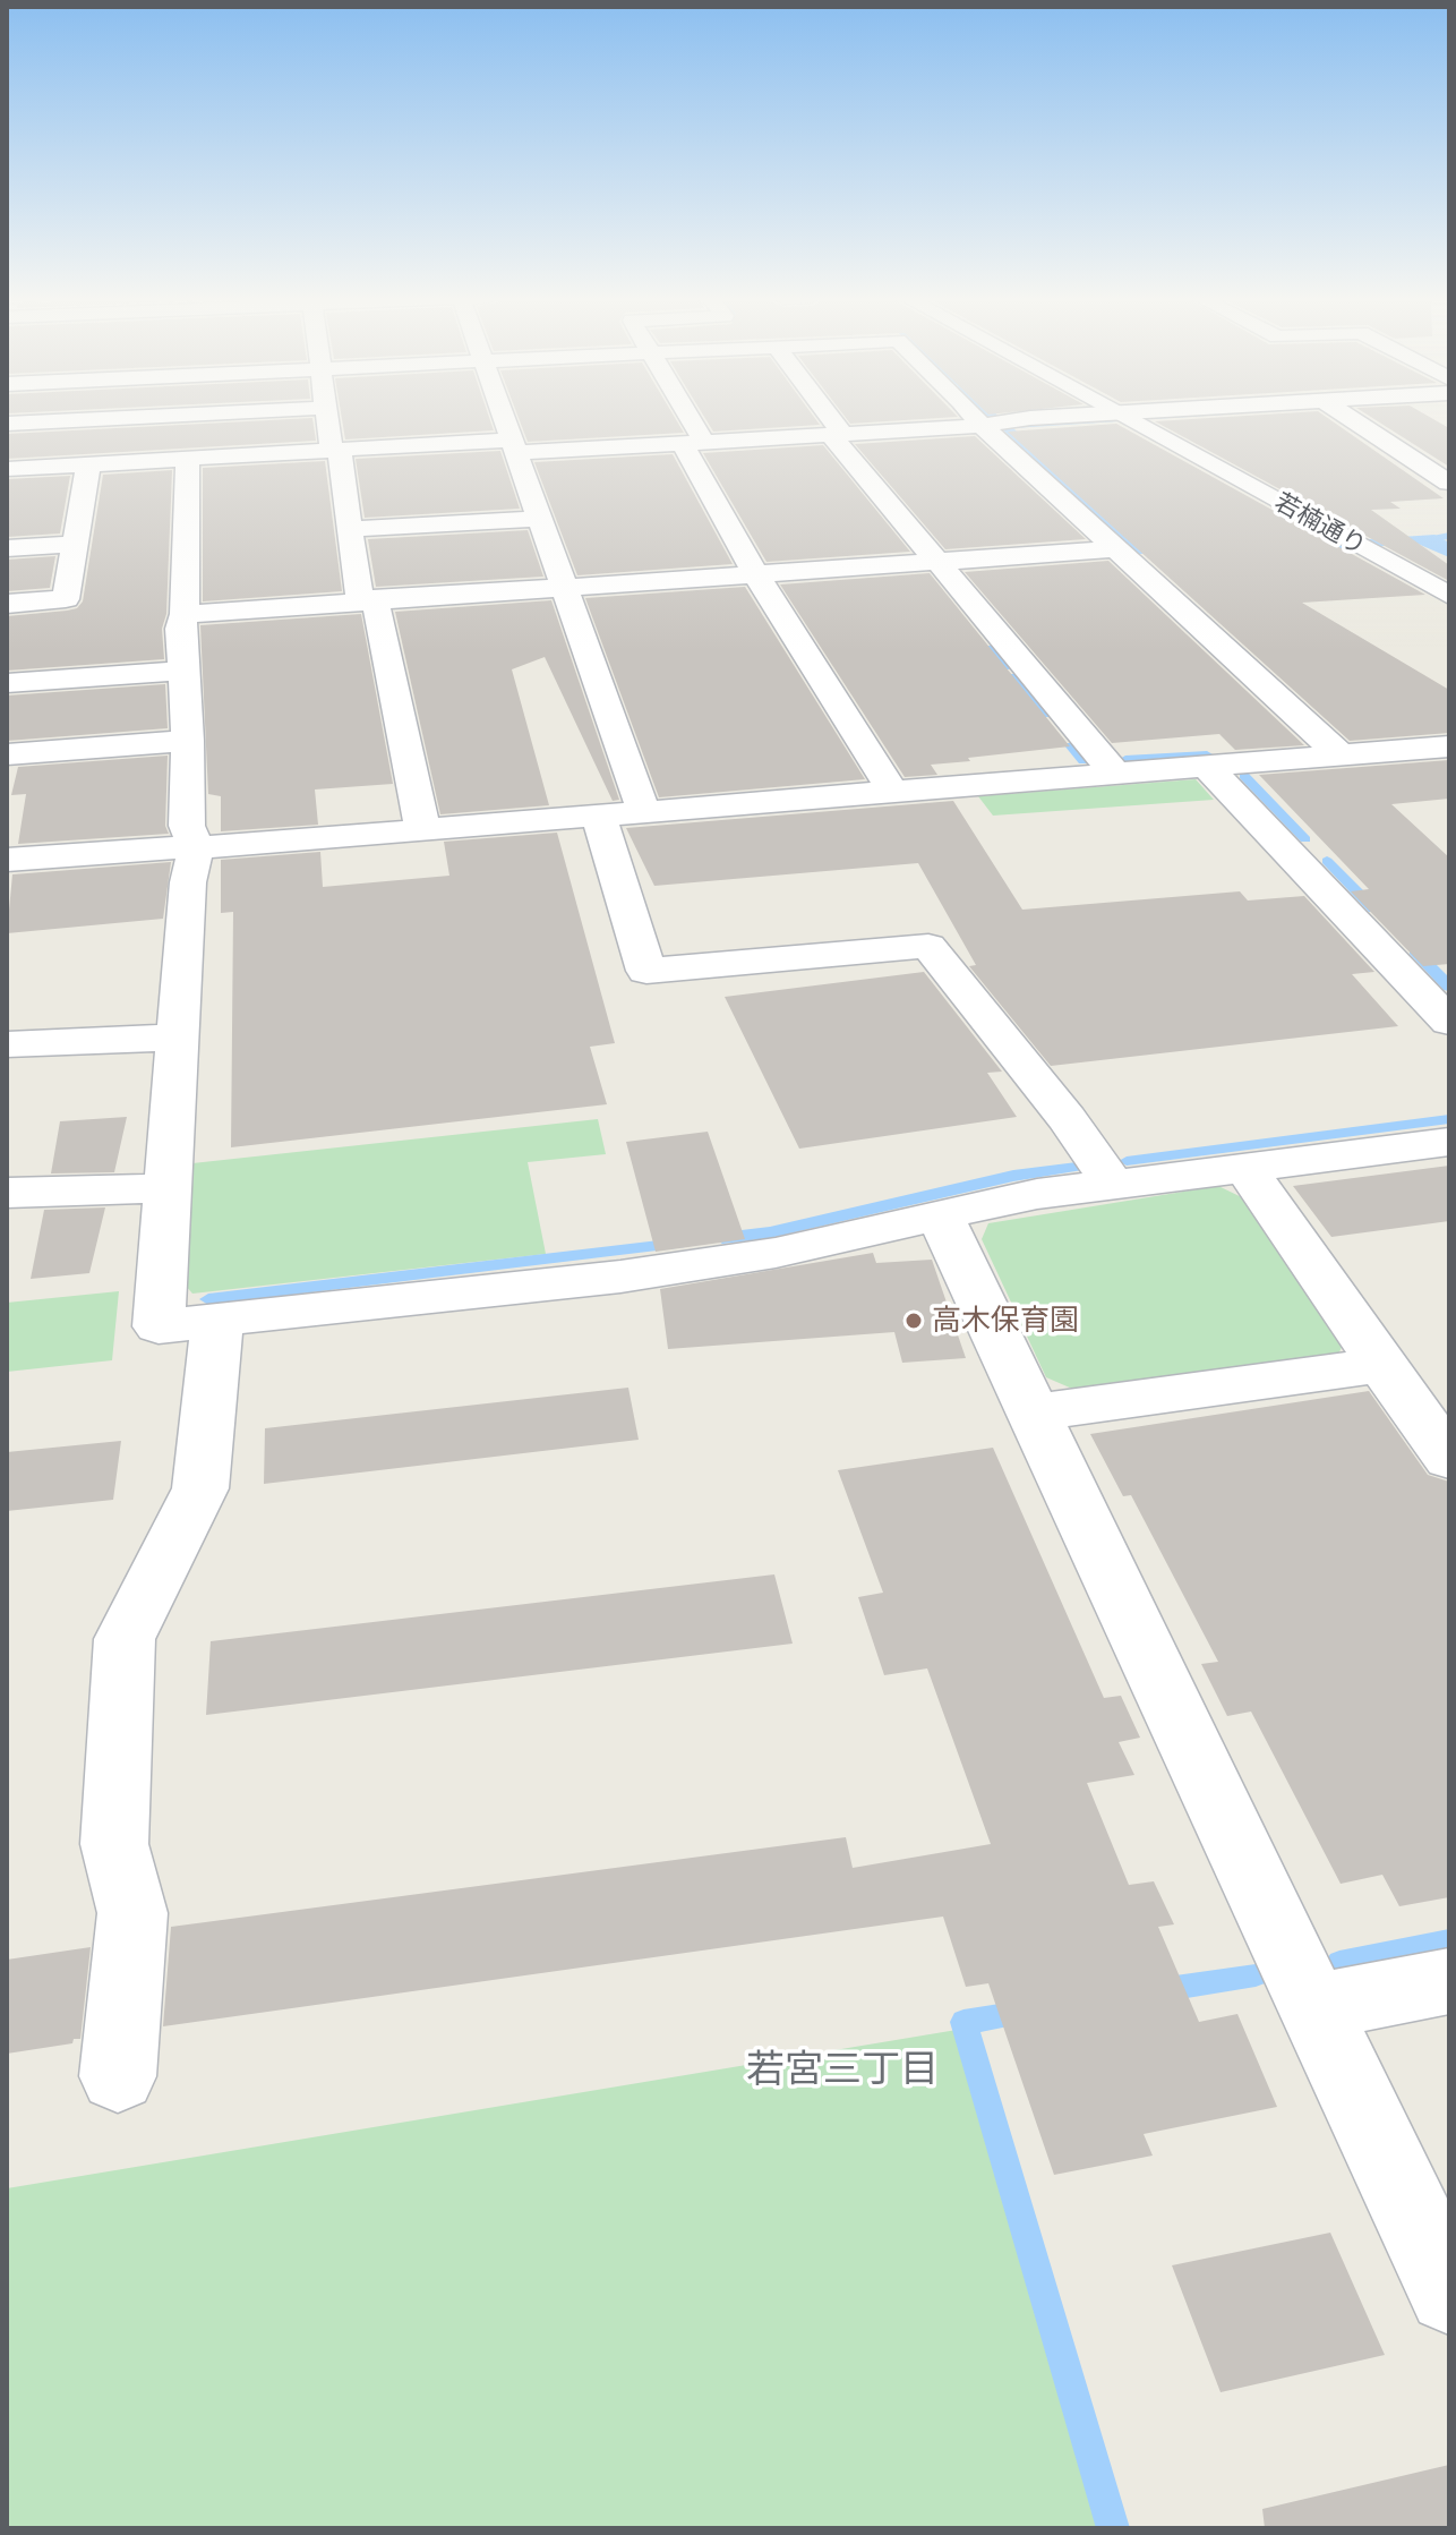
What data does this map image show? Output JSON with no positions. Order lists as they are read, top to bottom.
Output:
{
  "streets": {
    "street": ["若楠通り"]
  },
  "districts": ["若宮三丁目"],
  "places": ["高木保育園"]
}
